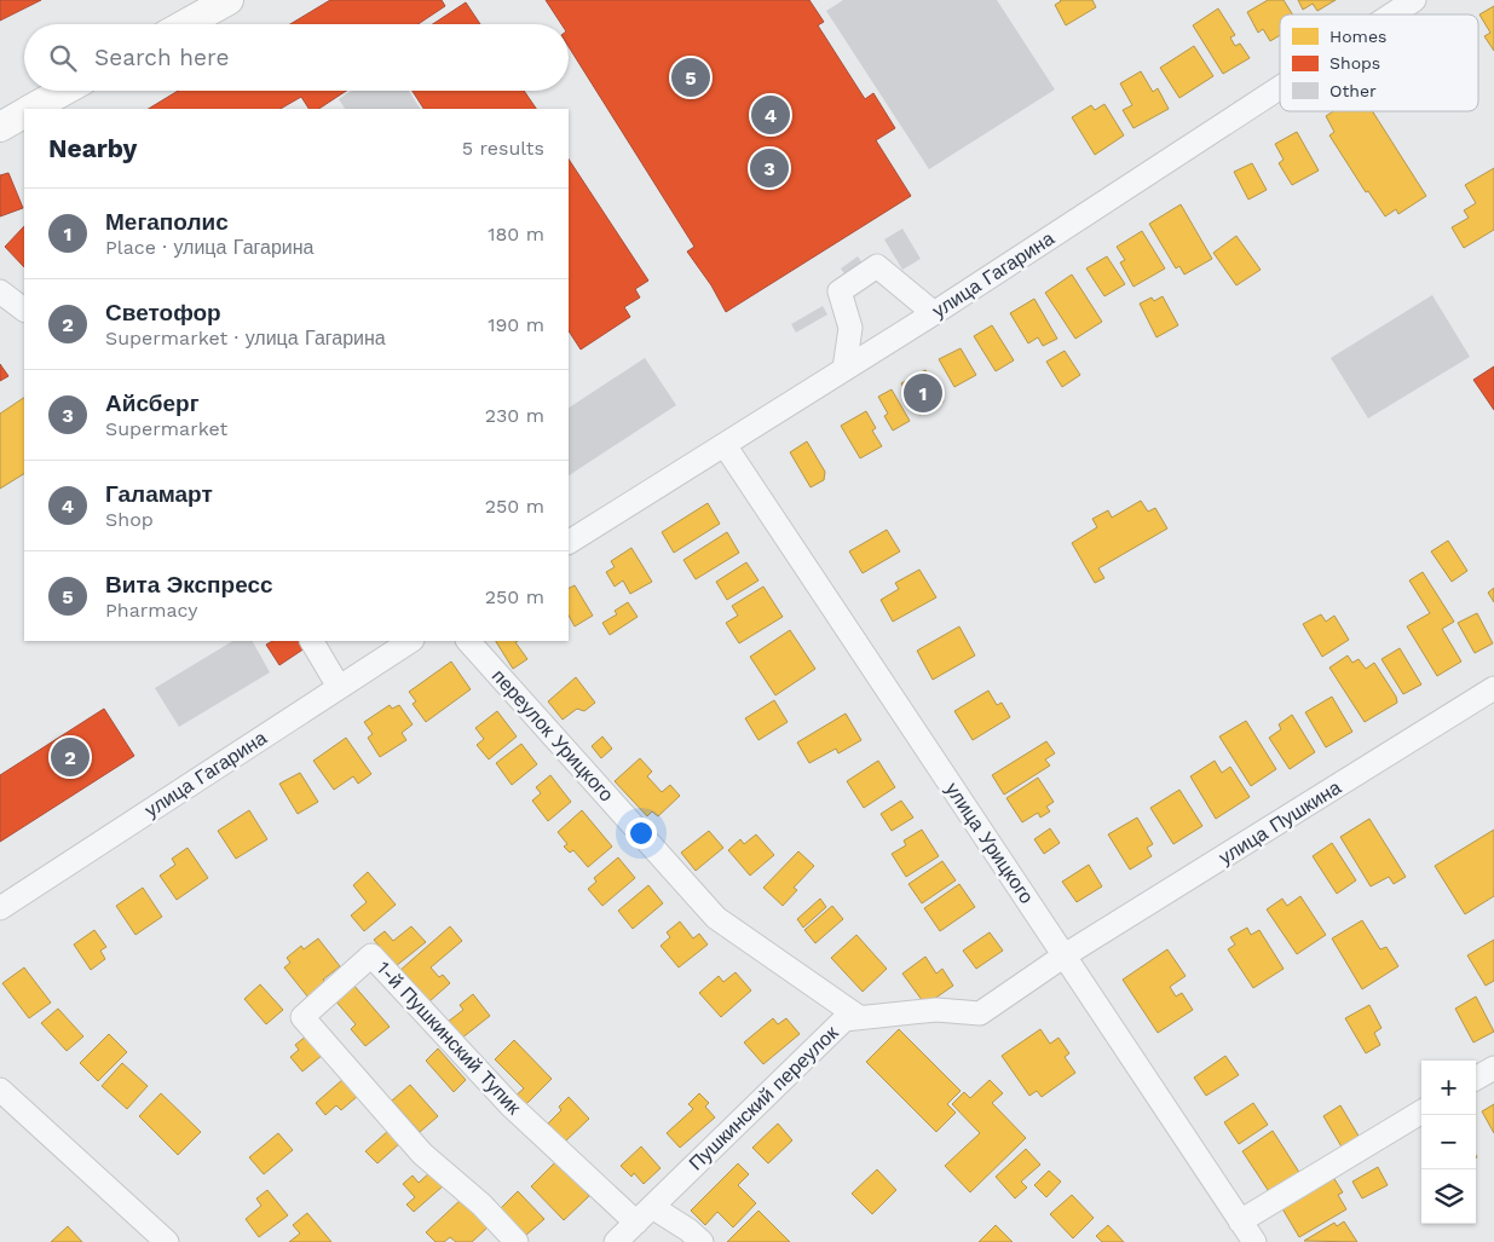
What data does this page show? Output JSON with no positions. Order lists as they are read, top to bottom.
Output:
{
  "streets": {
    "street": [
      "улица Гагарина",
      "переулок Урицкого",
      "улица Пушкина",
      "улица Урицкого",
      "1-й Пушкинский Тупик",
      "Пушкинский переулок"
    ]
  },
  "crossings": [
    ["улица Гагарина", "улица Урицкого"],
    ["переулок Урицкого", "Пушкинский переулок"],
    ["улица Пушкина", "улица Урицкого"],
    ["улица Пушкина", "Пушкинский переулок"],
    ["улица Урицкого", "Пушкинский переулок"],
    ["1-й Пушкинский Тупик", "Пушкинский переулок"]
  ],
  "legend": ["Homes", "Shops", "Other"],
  "page": {
    "search": "Search here",
    "pins": [
      "5",
      "4",
      "3",
      "1",
      "2"
    ],
    "heading": ["Nearby", "5 results"],
    "list": [
      {
        "mark": "1",
        "name": "Мегаполис",
        "note": "Place · улица Гагарина",
        "value": "180 m"
      },
      {
        "mark": "2",
        "name": "Светофор",
        "note": "Supermarket · улица Гагарина",
        "value": "190 m"
      },
      {
        "mark": "3",
        "name": "Айсберг",
        "note": "Supermarket",
        "value": "230 m"
      },
      {
        "mark": "4",
        "name": "Галамарт",
        "note": "Shop",
        "value": "250 m"
      },
      {
        "mark": "5",
        "name": "Вита Экспресс",
        "note": "Pharmacy",
        "value": "250 m"
      }
    ],
    "map_buttons": ["+", "−"]
  }
}
